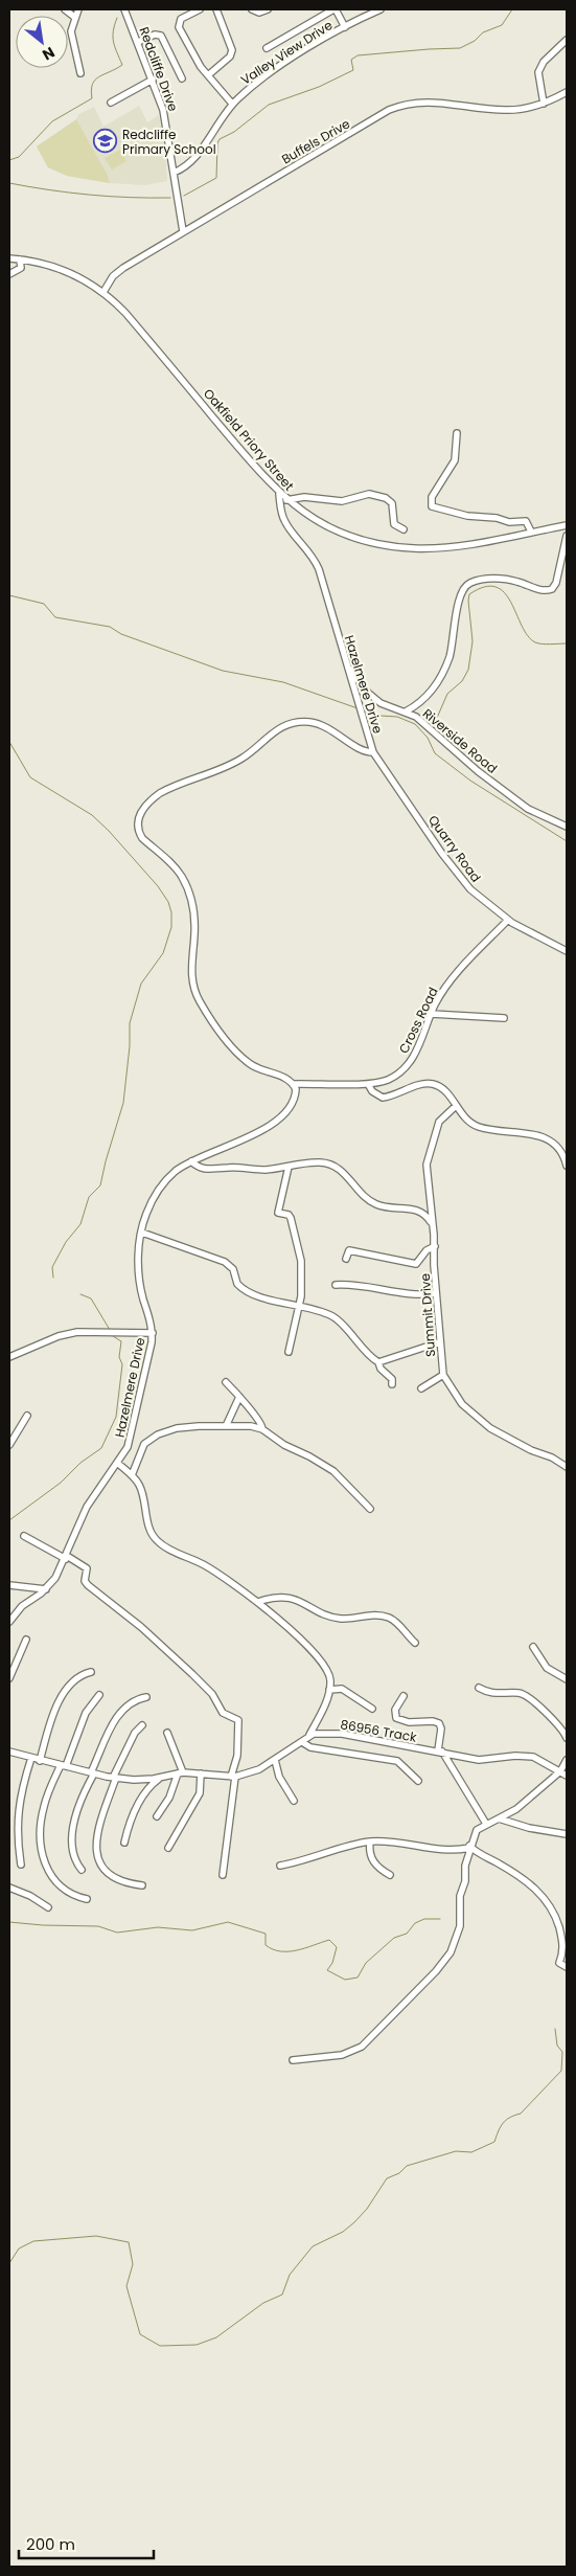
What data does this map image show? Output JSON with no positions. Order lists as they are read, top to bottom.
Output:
{
  "streets": {
    "street": [
      "Valley View Drive",
      "Redcliffe Drive",
      "Buffels Drive",
      "Oakfield Priory Street",
      "Hazelmere Drive",
      "Riverside Road",
      "Quarry Road",
      "Cross Road",
      "Summit Drive",
      "86956 Track"
    ]
  },
  "crossings": [
    ["Valley View Drive", "Redcliffe Drive"],
    ["Redcliffe Drive", "Buffels Drive"],
    ["Buffels Drive", "Oakfield Priory Street"],
    ["Oakfield Priory Street", "Hazelmere Drive"],
    ["Hazelmere Drive", "Riverside Road"],
    ["Hazelmere Drive", "Quarry Road"],
    ["Hazelmere Drive", "Cross Road"],
    ["Quarry Road", "Cross Road"]
  ],
  "places": {
    "school or university": ["Redcliffe Primary School"]
  },
  "scale_bar": "200 m",
  "north": "bottom right"
}
